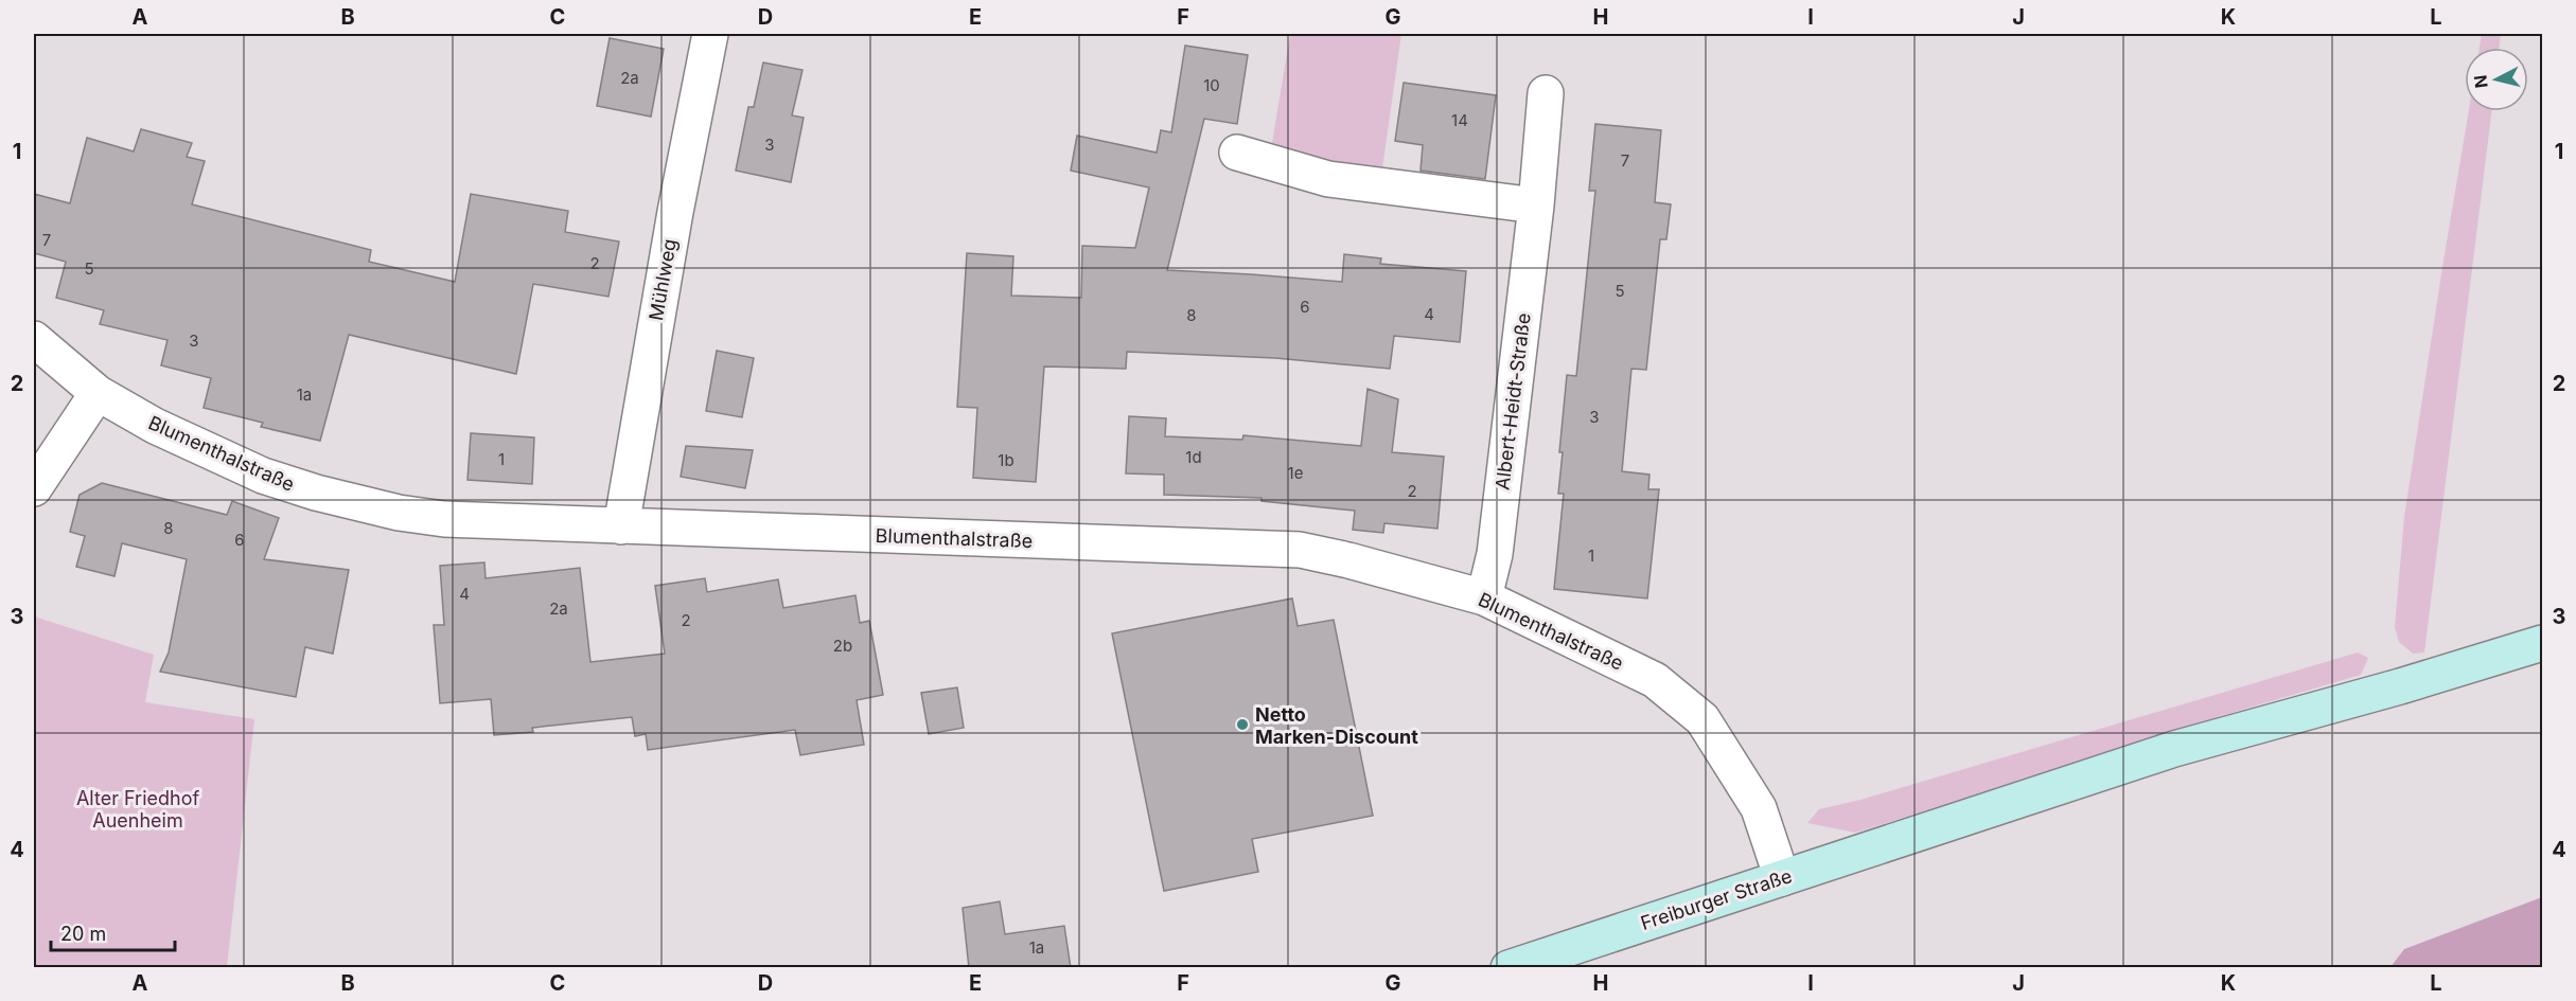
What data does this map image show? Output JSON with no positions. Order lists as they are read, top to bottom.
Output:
{
  "streets": {
    "street": [
      "Mühlweg",
      "Albert-Heidt-Straße",
      "Blumenthalstraße",
      "Freiburger Straße"
    ]
  },
  "crossings": [
    ["Mühlweg", "Blumenthalstraße"],
    ["Albert-Heidt-Straße", "Blumenthalstraße"],
    ["Blumenthalstraße", "Freiburger Straße"]
  ],
  "parks": ["Alter Friedhof Auenheim"],
  "places": ["Netto Marken-Discount"],
  "house_numbers": [
    "2a",
    "10",
    "14",
    "3",
    "7",
    "7",
    "2",
    "5",
    "5",
    "6",
    "4",
    "8",
    "3",
    "1a",
    "3",
    "1d",
    "1",
    "1b",
    "1e",
    "2",
    "8",
    "6",
    "1",
    "4",
    "2a",
    "2",
    "2b",
    "1a"
  ],
  "scale_bar": "20 m",
  "north": "left",
  "grid": {
    "columns": [
      "A",
      "B",
      "C",
      "D",
      "E",
      "F",
      "G",
      "H",
      "I",
      "J",
      "K",
      "L"
    ],
    "rows": [
      "1",
      "2",
      "3",
      "4"
    ]
  }
}
